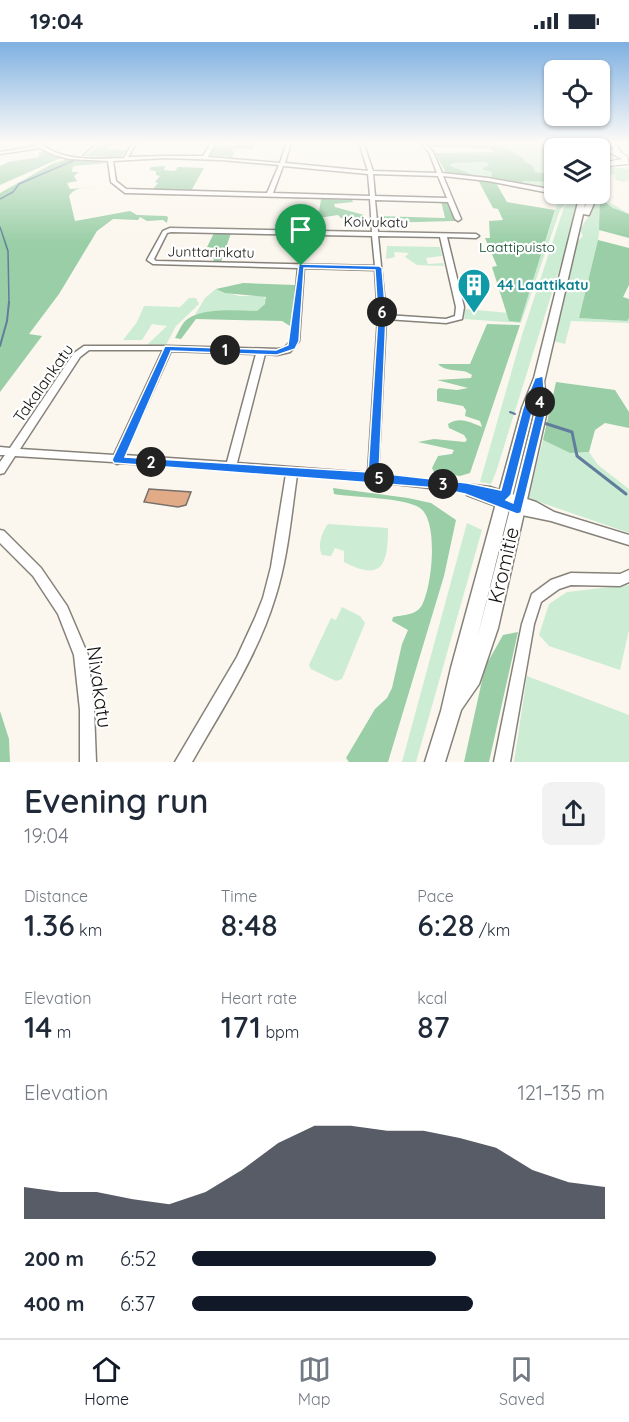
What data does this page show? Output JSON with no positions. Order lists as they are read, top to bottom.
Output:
{
  "streets": {
    "main road": ["Kromitie"],
    "street": [
      "Koivukatu",
      "Junttarinkatu",
      "Takalankatu",
      "Nivakatu"
    ]
  },
  "crossings": [
    ["Koivukatu", "Junttarinkatu"],
    ["Junttarinkatu", "Takalankatu"]
  ],
  "parks": ["Laattipuisto"],
  "places": {
    "building": ["44 Laattikatu"]
  },
  "page": {
    "status": "19:04",
    "pins": [
      "6",
      "1",
      "4",
      "2",
      "5",
      "3"
    ],
    "heading": ["Evening run", "19:04"],
    "stats": [
      ["Distance", "1.36 km"],
      ["Time", "8:48"],
      ["Pace", "6:28 /km"],
      ["Elevation", "14 m"],
      ["Heart rate", "171 bpm"],
      ["kcal", "87"]
    ],
    "chart": ["Elevation", "121–135 m"],
    "list": [
      {
        "name": "200 m",
        "note": "6:52"
      },
      {
        "name": "400 m",
        "note": "6:37"
      }
    ],
    "tabs": ["Home", "Map", "Saved"]
  }
}
